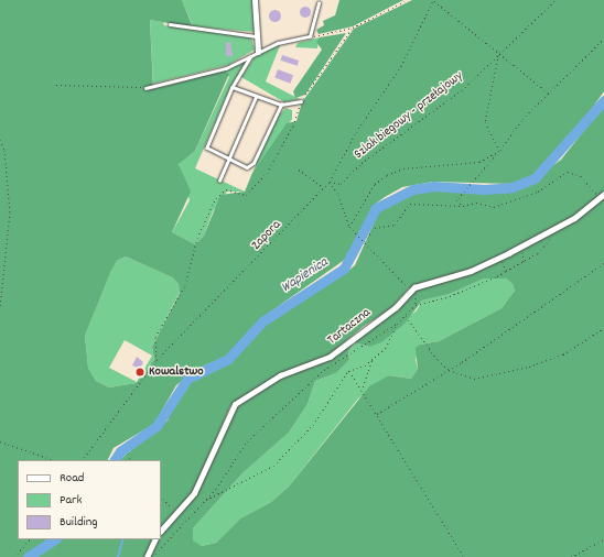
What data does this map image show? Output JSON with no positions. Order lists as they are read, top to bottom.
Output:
{
  "streets": {
    "street": ["Tartaczna"],
    "path": ["Szlak biegowy - przełajowy", "Zapora"]
  },
  "crossings": [
    ["Szlak biegowy - przełajowy", "Zapora"]
  ],
  "water": ["Wapienica"],
  "places": ["Kowalstwo"],
  "legend": ["Road", "Park", "Building"]
}
